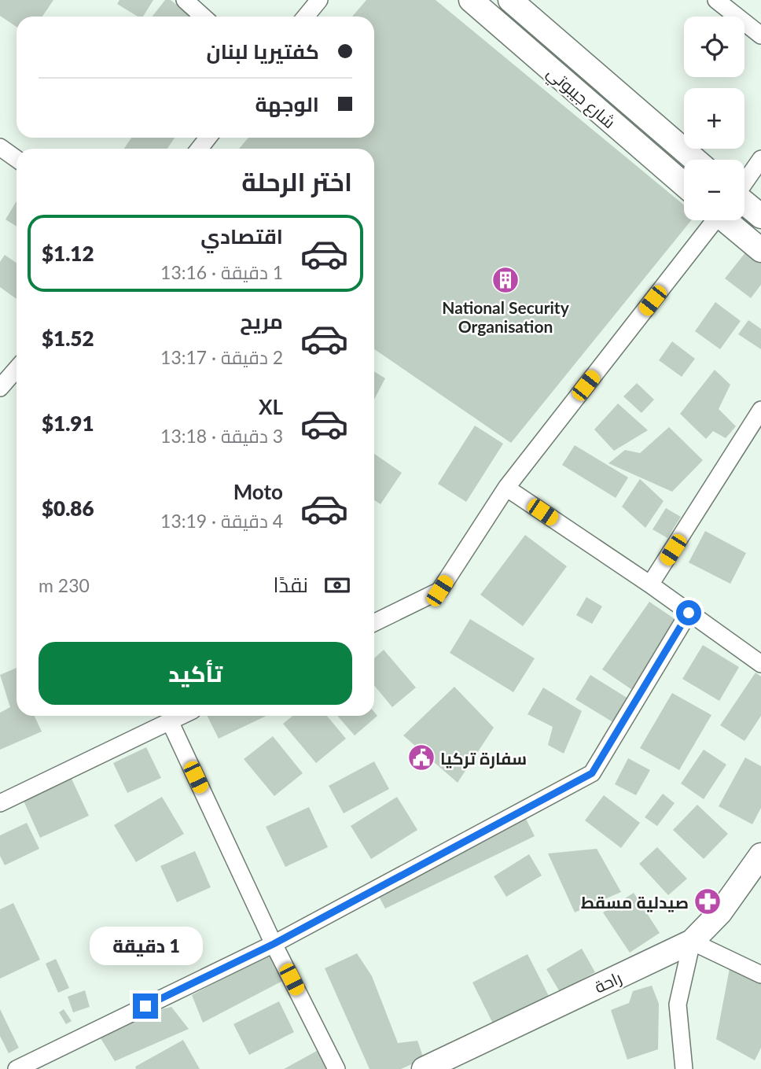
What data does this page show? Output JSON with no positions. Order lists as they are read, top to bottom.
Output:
{
  "streets": {
    "street": ["شارع جيبوتي", "راحة"]
  },
  "places": {
    "building": ["National Security Organisation"],
    "public building": ["سفارة تركيا"],
    "pharmacy": ["صيدلية مسقط"]
  },
  "page": {
    "map_buttons": ["+", "−"],
    "banner": ["كفتيريا لبنان", "الوجهة"],
    "heading": "اختر الرحلة",
    "list": [
      {
        "name": "اقتصادي",
        "note": "1 دقيقة · 13:16",
        "value": "$1.12"
      },
      {
        "name": "مريح",
        "note": "2 دقيقة · 13:17",
        "value": "$1.52"
      },
      {
        "name": "XL",
        "note": "3 دقيقة · 13:18",
        "value": "$1.91"
      },
      {
        "name": "Moto",
        "note": "4 دقيقة · 13:19",
        "value": "$0.86"
      }
    ],
    "pay": ["نقدًا", "230 m"],
    "buttons": "تأكيد",
    "bubble": "1 دقيقة"
  }
}
